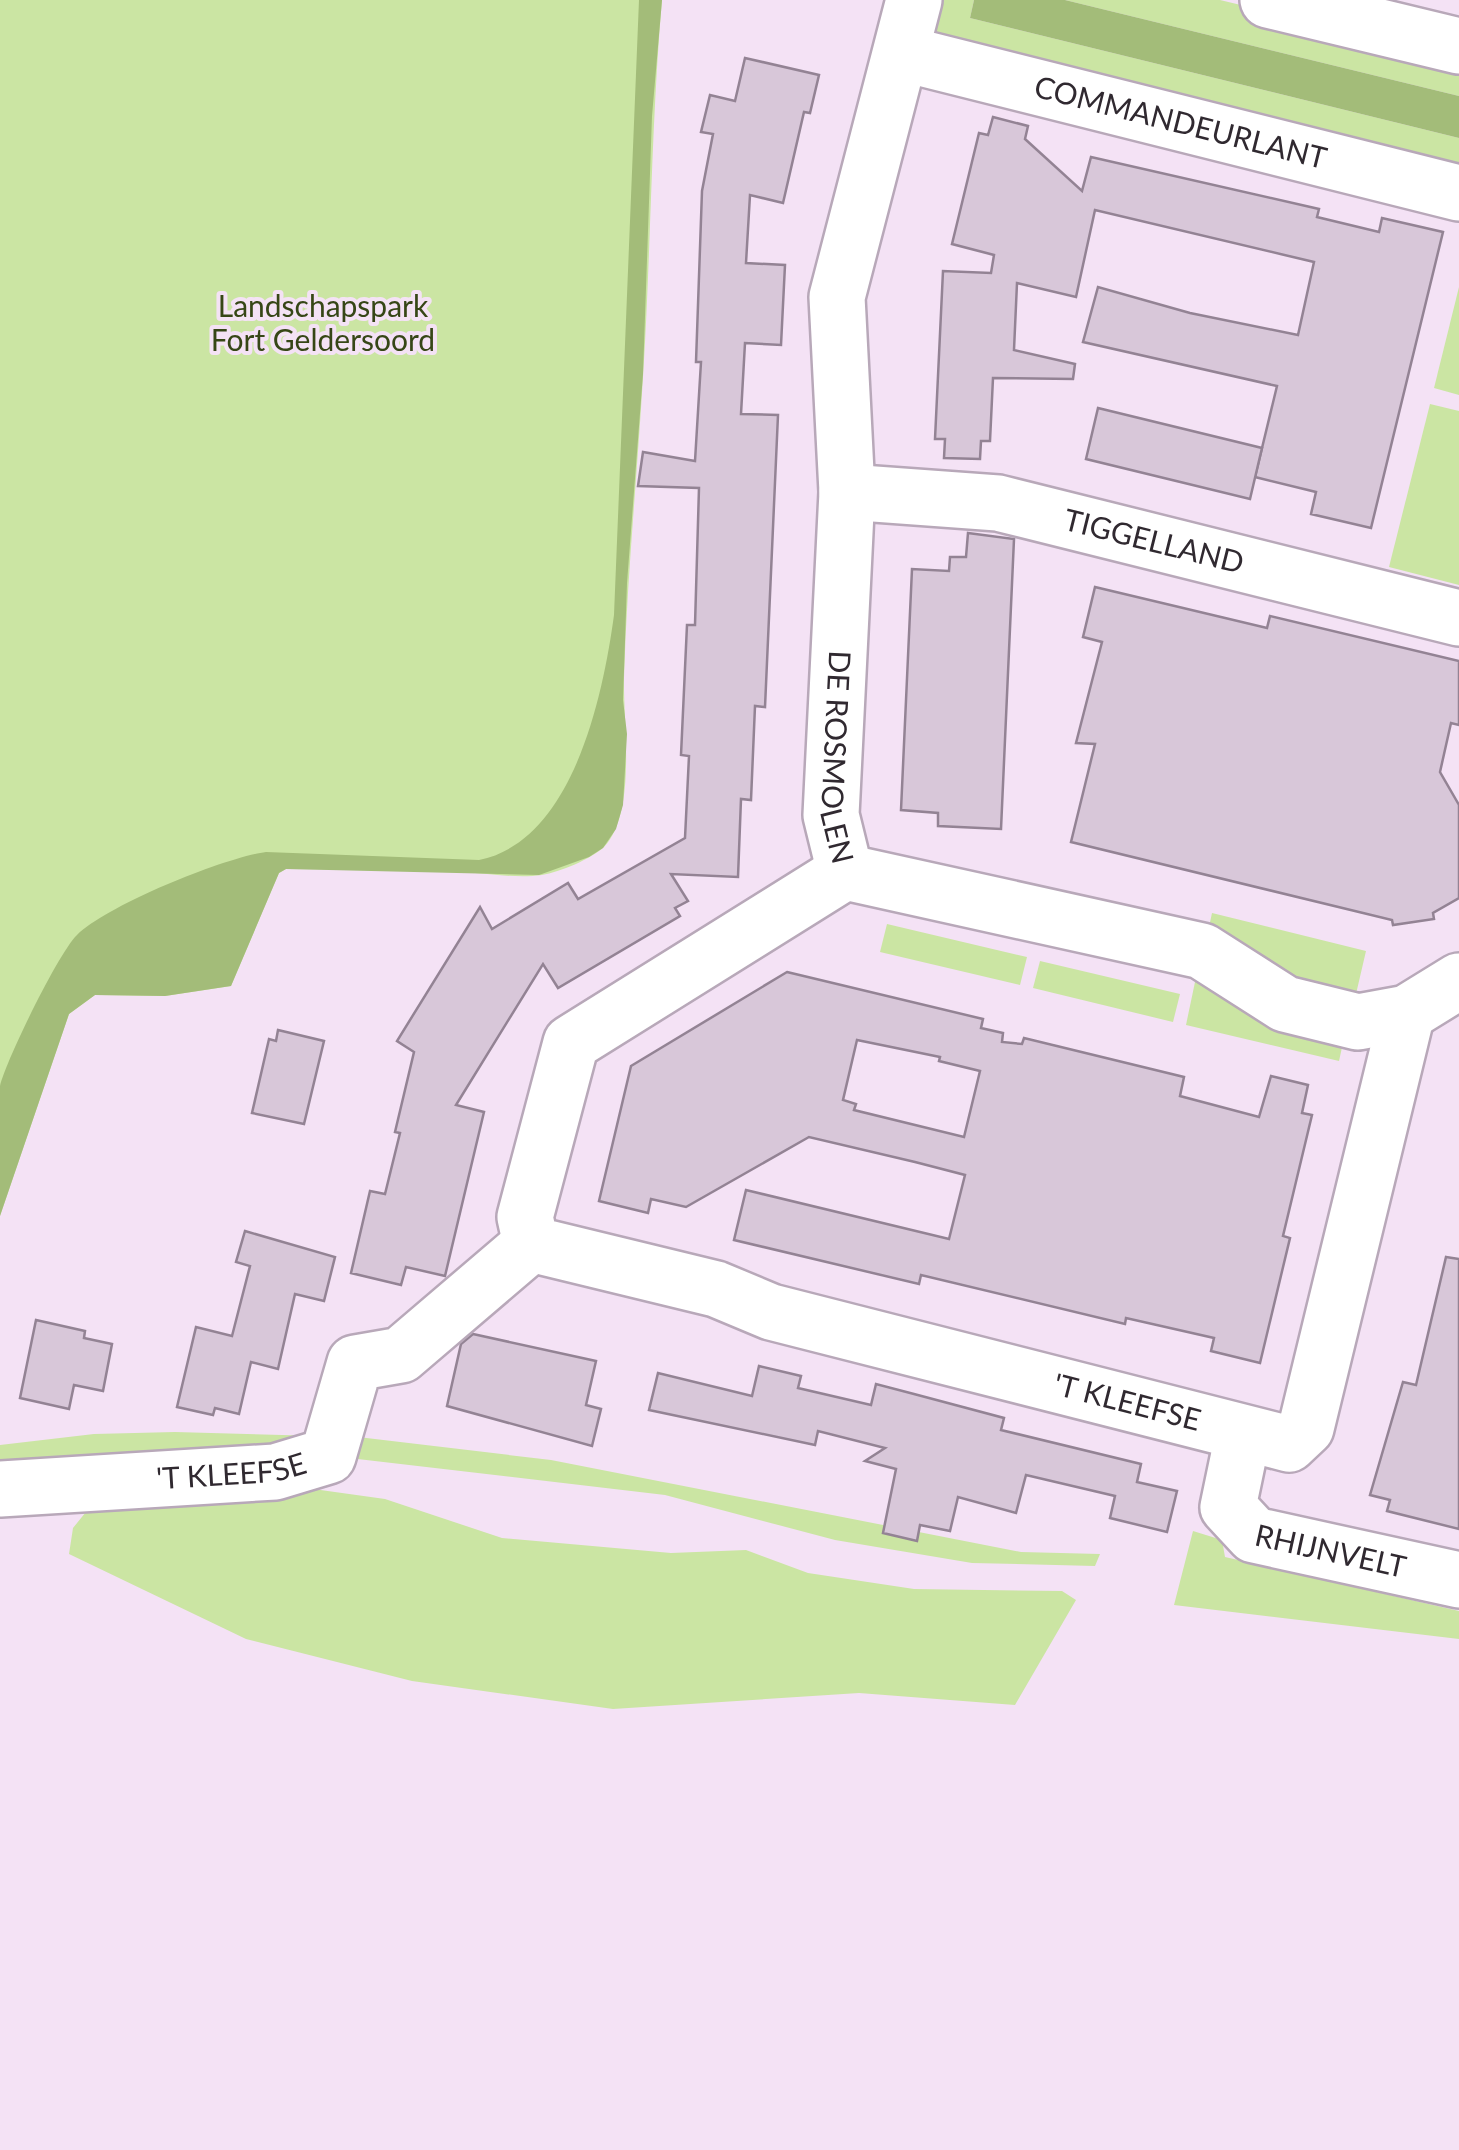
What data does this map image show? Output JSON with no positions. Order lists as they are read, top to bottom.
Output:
{
  "streets": {
    "street": [
      "COMMANDEURLANT",
      "TIGGELLAND",
      "DE ROSMOLEN",
      "'T KLEEFSE",
      "RHIJNVELT"
    ]
  },
  "crossings": [
    ["COMMANDEURLANT", "DE ROSMOLEN"],
    ["TIGGELLAND", "DE ROSMOLEN"],
    ["DE ROSMOLEN", "'T KLEEFSE"],
    ["'T KLEEFSE", "RHIJNVELT"]
  ],
  "parks": ["Landschapspark Fort Geldersoord"]
}
